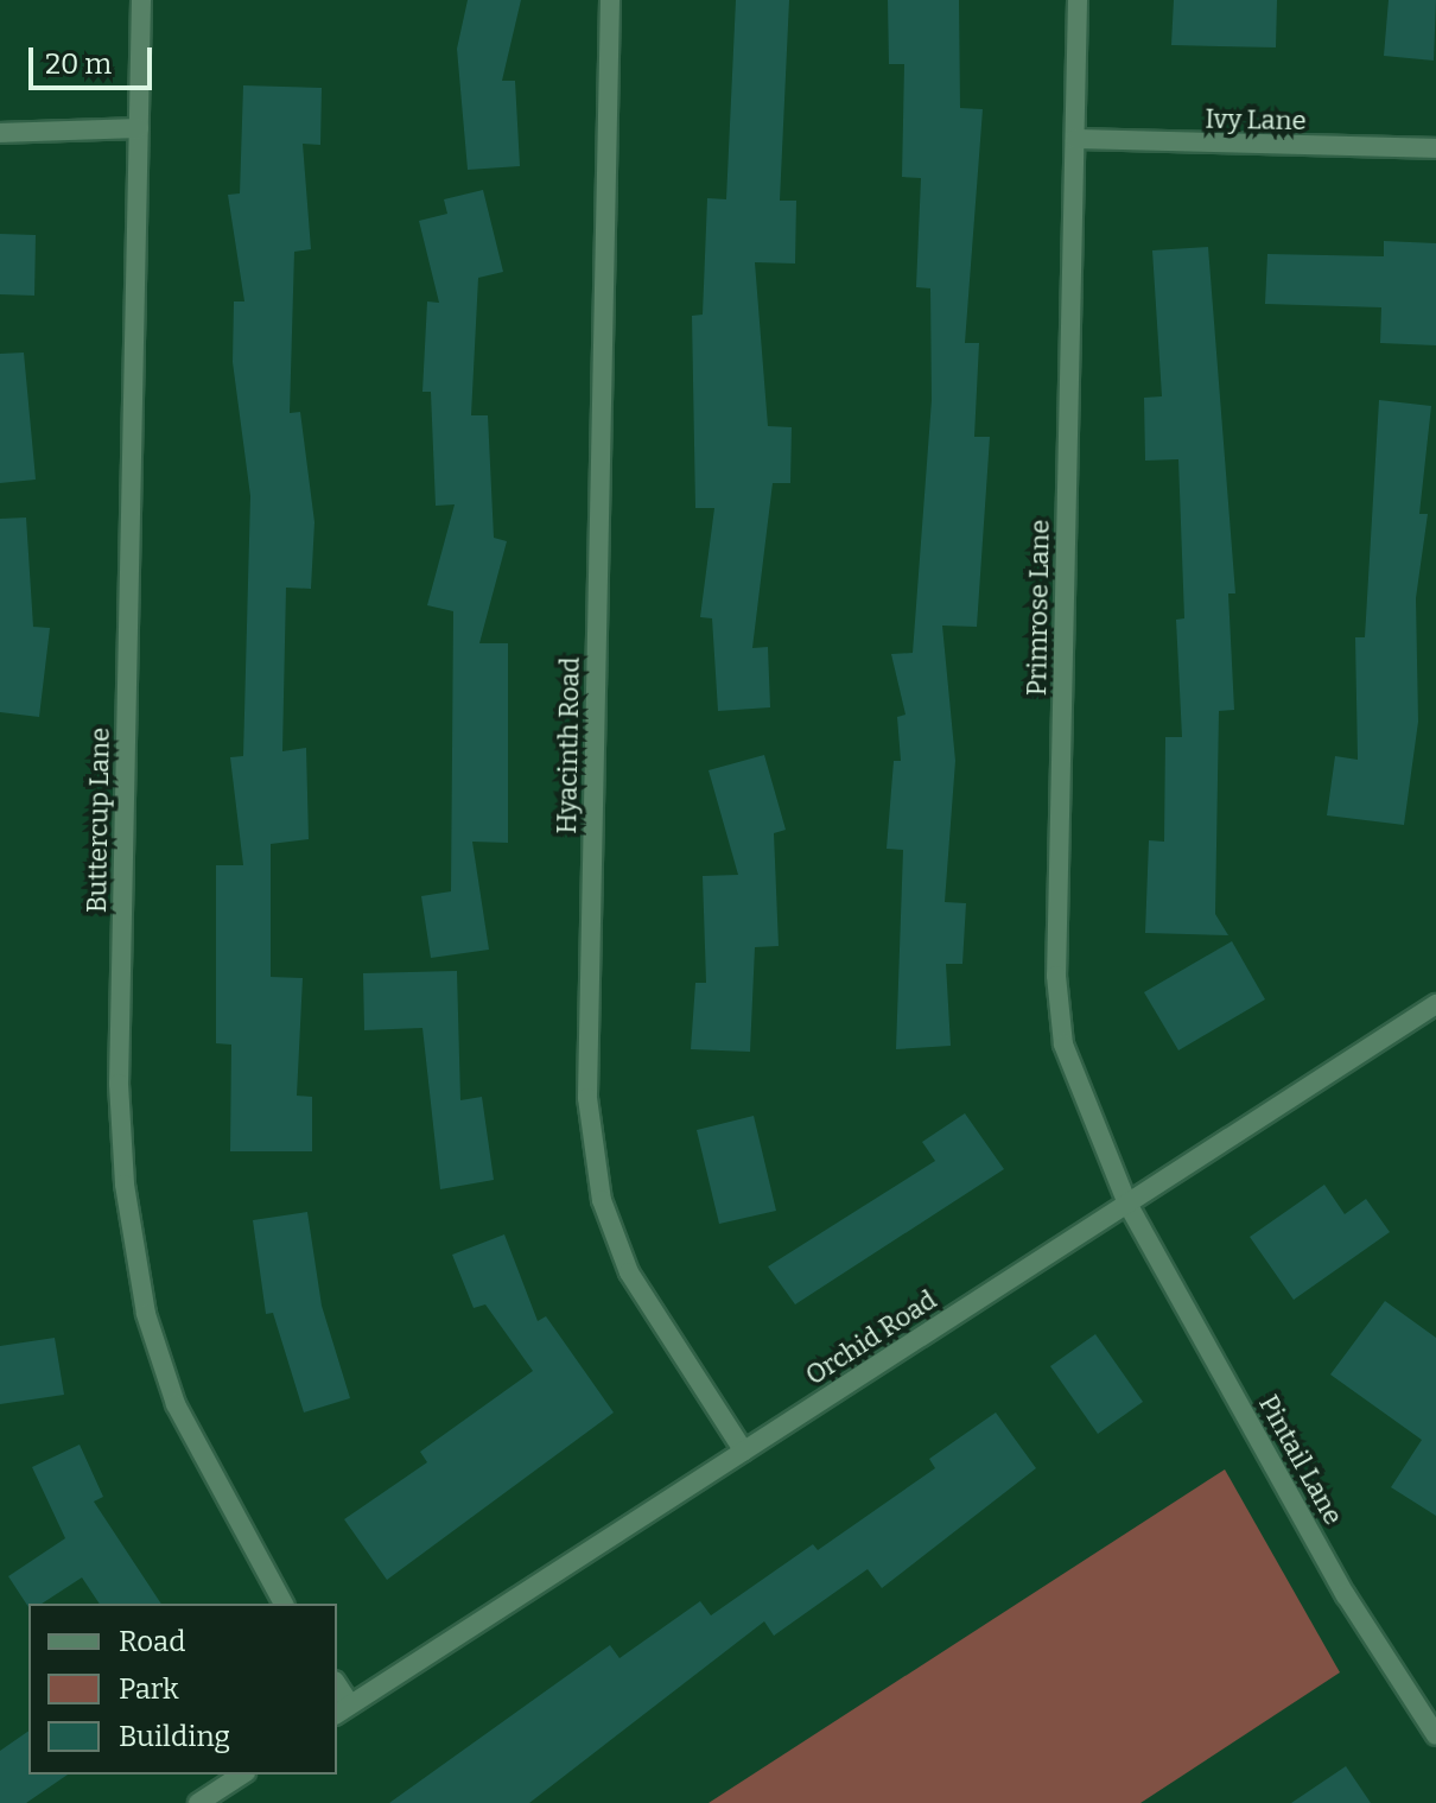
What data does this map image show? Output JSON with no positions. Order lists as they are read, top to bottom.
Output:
{
  "streets": {
    "street": [
      "Ivy Lane",
      "Primrose Lane",
      "Hyacinth Road",
      "Buttercup Lane",
      "Orchid Road",
      "Pintail Lane"
    ]
  },
  "crossings": [
    ["Ivy Lane", "Primrose Lane"],
    ["Primrose Lane", "Orchid Road"],
    ["Primrose Lane", "Pintail Lane"],
    ["Hyacinth Road", "Orchid Road"],
    ["Orchid Road", "Pintail Lane"]
  ],
  "legend": ["Road", "Park", "Building"],
  "scale_bar": "20 m"
}
